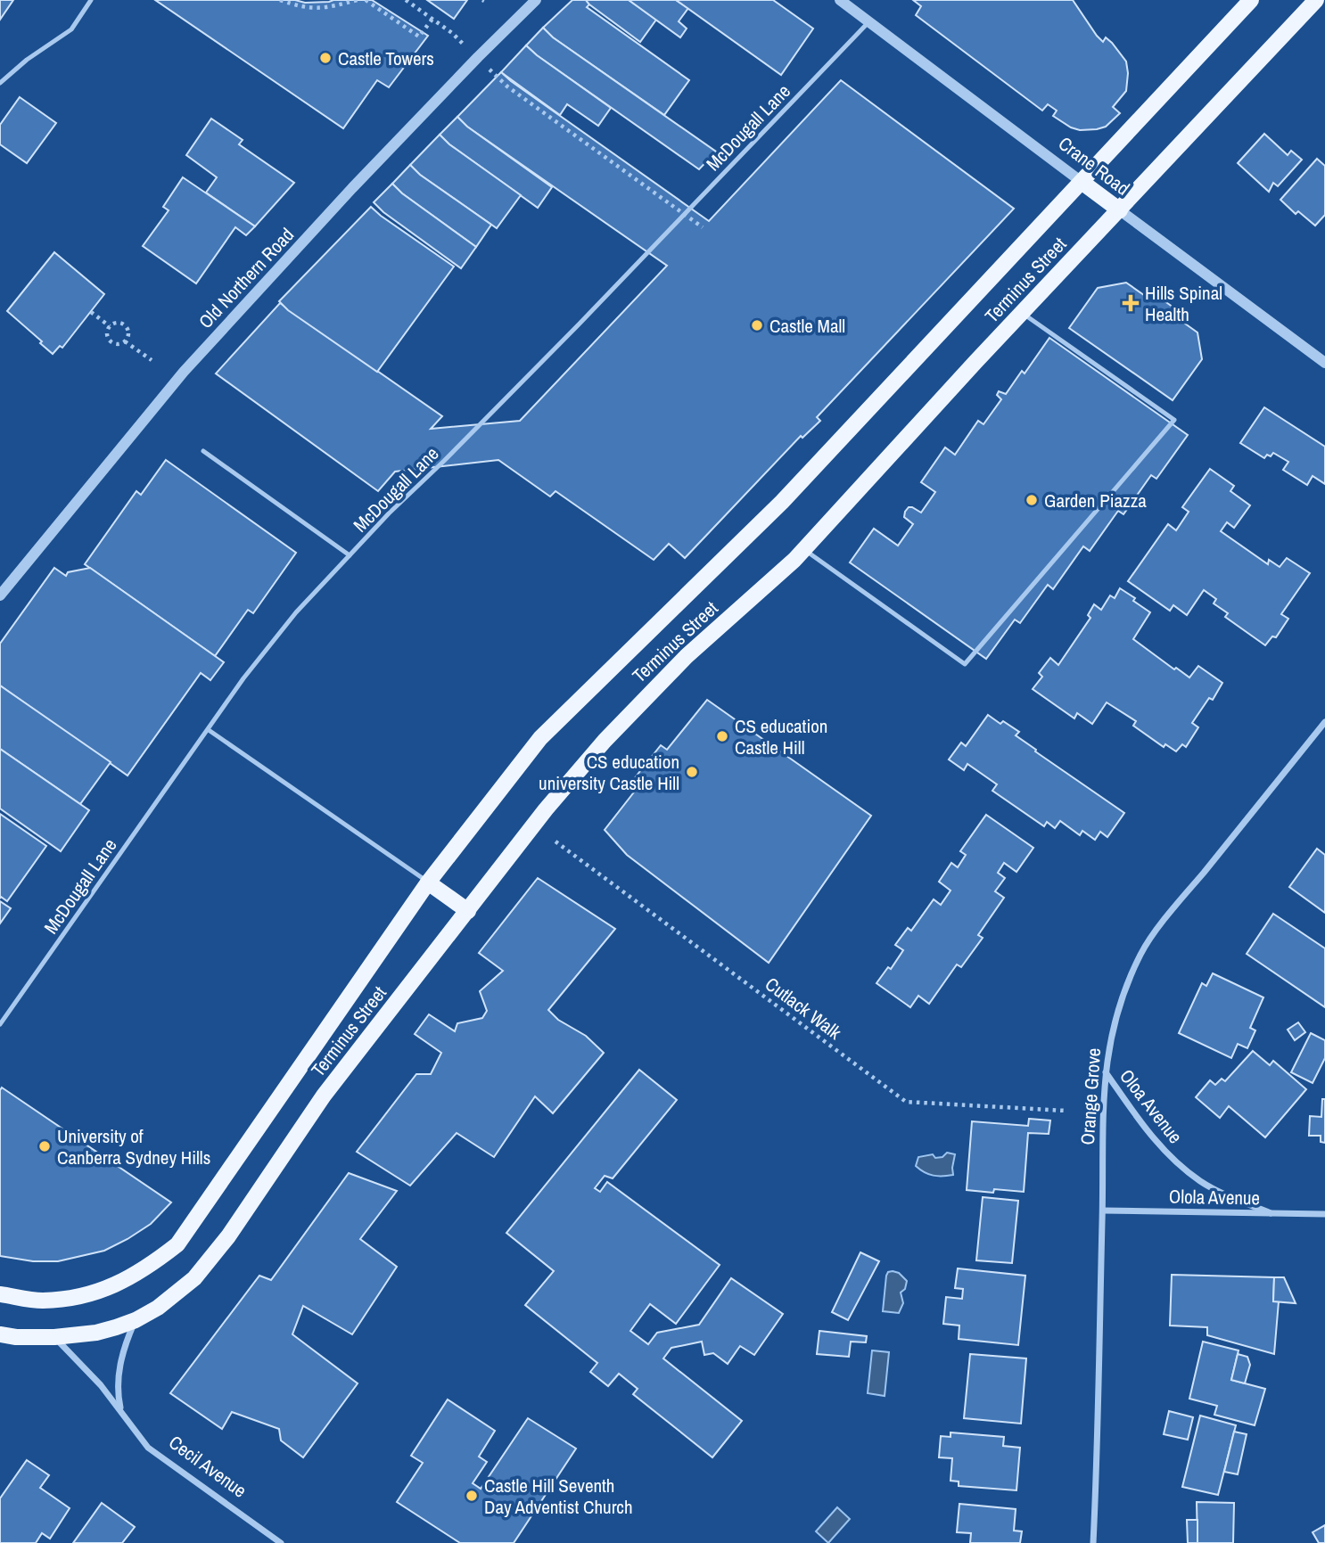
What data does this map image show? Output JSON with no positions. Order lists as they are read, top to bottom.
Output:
{
  "streets": {
    "main road": ["Crane Road", "Terminus Street"],
    "street": [
      "Old Northern Road",
      "Orange Grove",
      "Oloa Avenue",
      "Olola Avenue",
      "Cecil Avenue"
    ],
    "lane": ["McDougall Lane"],
    "path": ["Cutlack Walk"]
  },
  "crossings": [
    ["McDougall Lane", "Crane Road"],
    ["Crane Road", "Terminus Street"],
    ["Terminus Street", "Cecil Avenue"],
    ["Orange Grove", "Oloa Avenue"],
    ["Orange Grove", "Olola Avenue"],
    ["Oloa Avenue", "Olola Avenue"]
  ],
  "places": {
    "other": [
      "Castle Towers",
      "Castle Mall",
      "Garden Piazza",
      "CS education Castle Hill",
      "CS education university Castle Hill",
      "University of Canberra Sydney Hills",
      "Castle Hill Seventh Day Adventist Church"
    ],
    "health": ["Hills Spinal Health"]
  }
}
